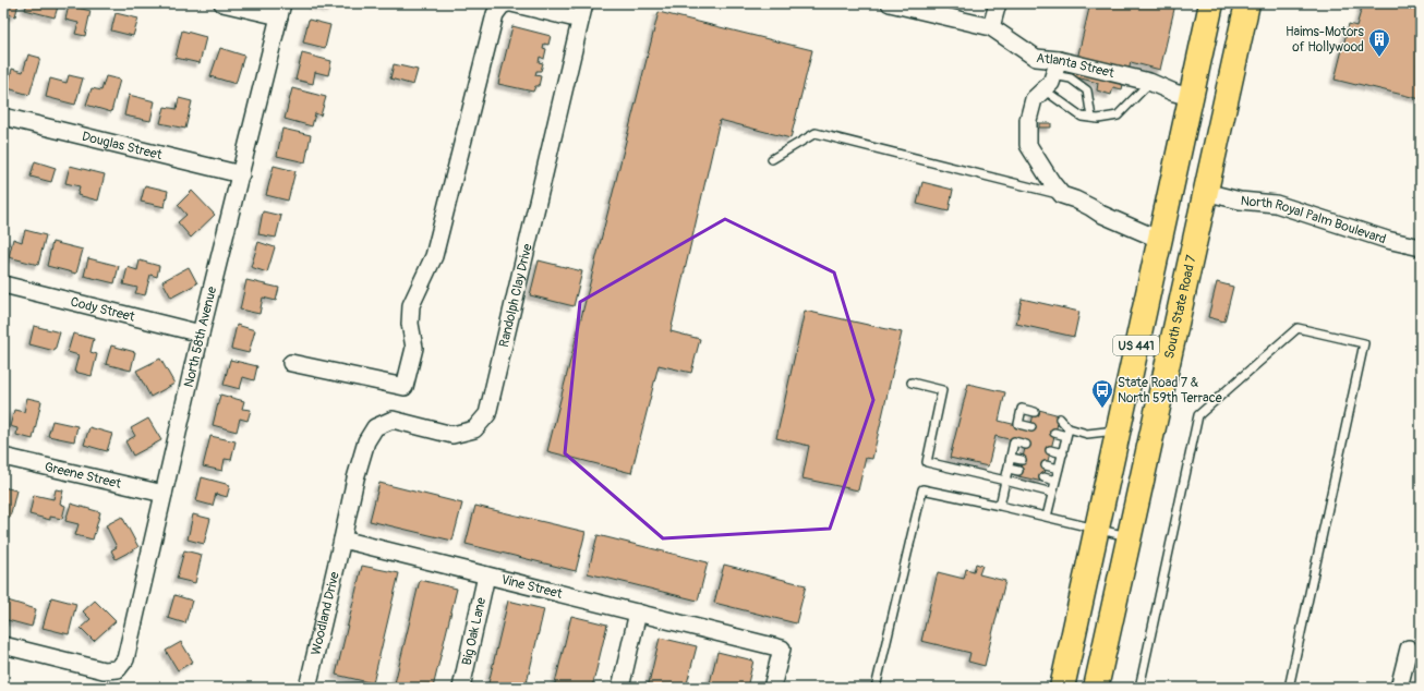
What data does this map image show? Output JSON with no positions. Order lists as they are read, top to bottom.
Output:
{
  "streets": {
    "main road": ["South State Road 7", "US 441"],
    "street": [
      "Atlanta Street",
      "Douglas Street",
      "North Royal Palm Boulevard",
      "Randolph Clay Drive",
      "Cody Street",
      "North 58th Avenue",
      "Greene Street",
      "Vine Street",
      "Woodland Drive",
      "Big Oak Lane"
    ]
  },
  "crossings": [
    ["Atlanta Street", "US 441"],
    ["Douglas Street", "North 58th Avenue"],
    ["North Royal Palm Boulevard", "South State Road 7"],
    ["Randolph Clay Drive", "Vine Street"],
    ["Randolph Clay Drive", "Woodland Drive"],
    ["Cody Street", "North 58th Avenue"],
    ["North 58th Avenue", "Greene Street"],
    ["Vine Street", "Woodland Drive"],
    ["Vine Street", "Big Oak Lane"]
  ],
  "places": {
    "building": ["Haims-Motors of Hollywood"],
    "bus stop": ["State Road 7 & North 59th Terrace"]
  }
}
